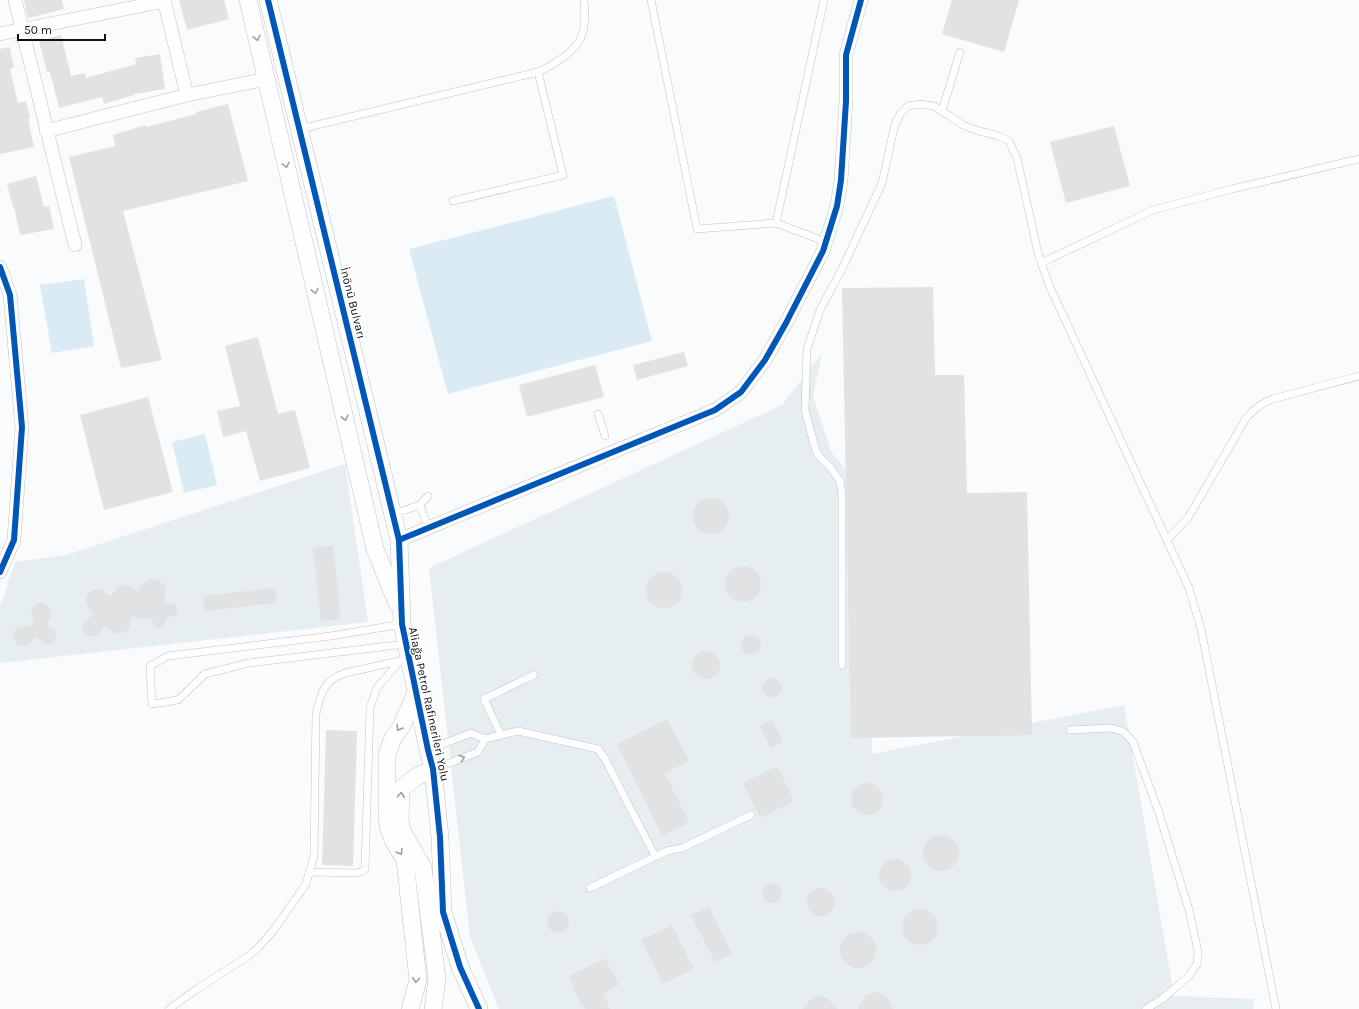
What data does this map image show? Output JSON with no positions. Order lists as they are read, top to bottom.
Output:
{
  "streets": {
    "street": ["İnönü Bulvarı", "Aliağa Petrol Rafinerileri Yolu"]
  },
  "crossings": [
    ["İnönü Bulvarı", "Aliağa Petrol Rafinerileri Yolu"]
  ],
  "scale_bar": "50 m"
}
